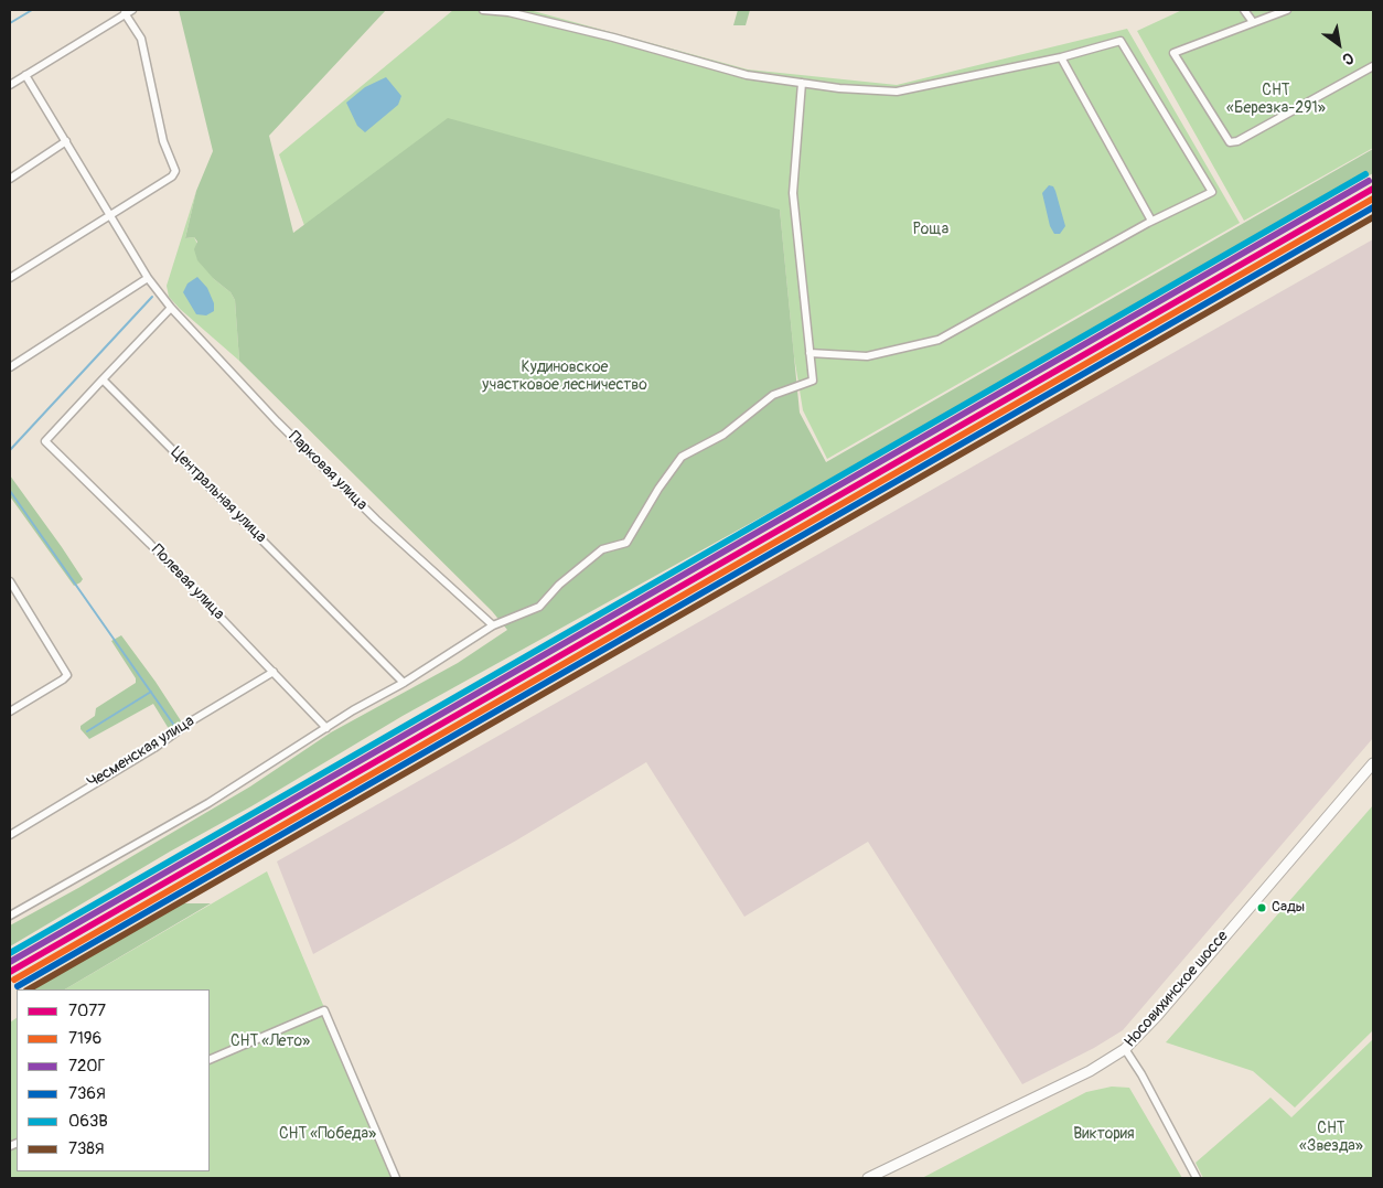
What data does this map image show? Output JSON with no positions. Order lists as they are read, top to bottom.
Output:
{
  "streets": {
    "main road": ["Носовихинское шоссе"],
    "street": [
      "Парковая улица",
      "Центральная улица",
      "Полевая улица",
      "Чесменская улица"
    ]
  },
  "crossings": [
    ["Центральная улица", "Полевая улица"],
    ["Полевая улица", "Чесменская улица"]
  ],
  "parks": [
    "СНТ «Березка-291»",
    "Роща",
    "Кудиновское участковое лесничество",
    "СНТ «Лето»",
    "СНТ «Звезда»",
    "СНТ «Победа»",
    "Виктория"
  ],
  "places": ["Сады"],
  "lines": [
    "transit line 063В",
    "transit line 720Г",
    "transit line 7077",
    "transit line 7196",
    "transit line 736Я",
    "transit line 738Я"
  ],
  "legend": [
    "7077",
    "7196",
    "720Г",
    "736Я",
    "063В",
    "738Я"
  ],
  "north": "bottom right"
}
